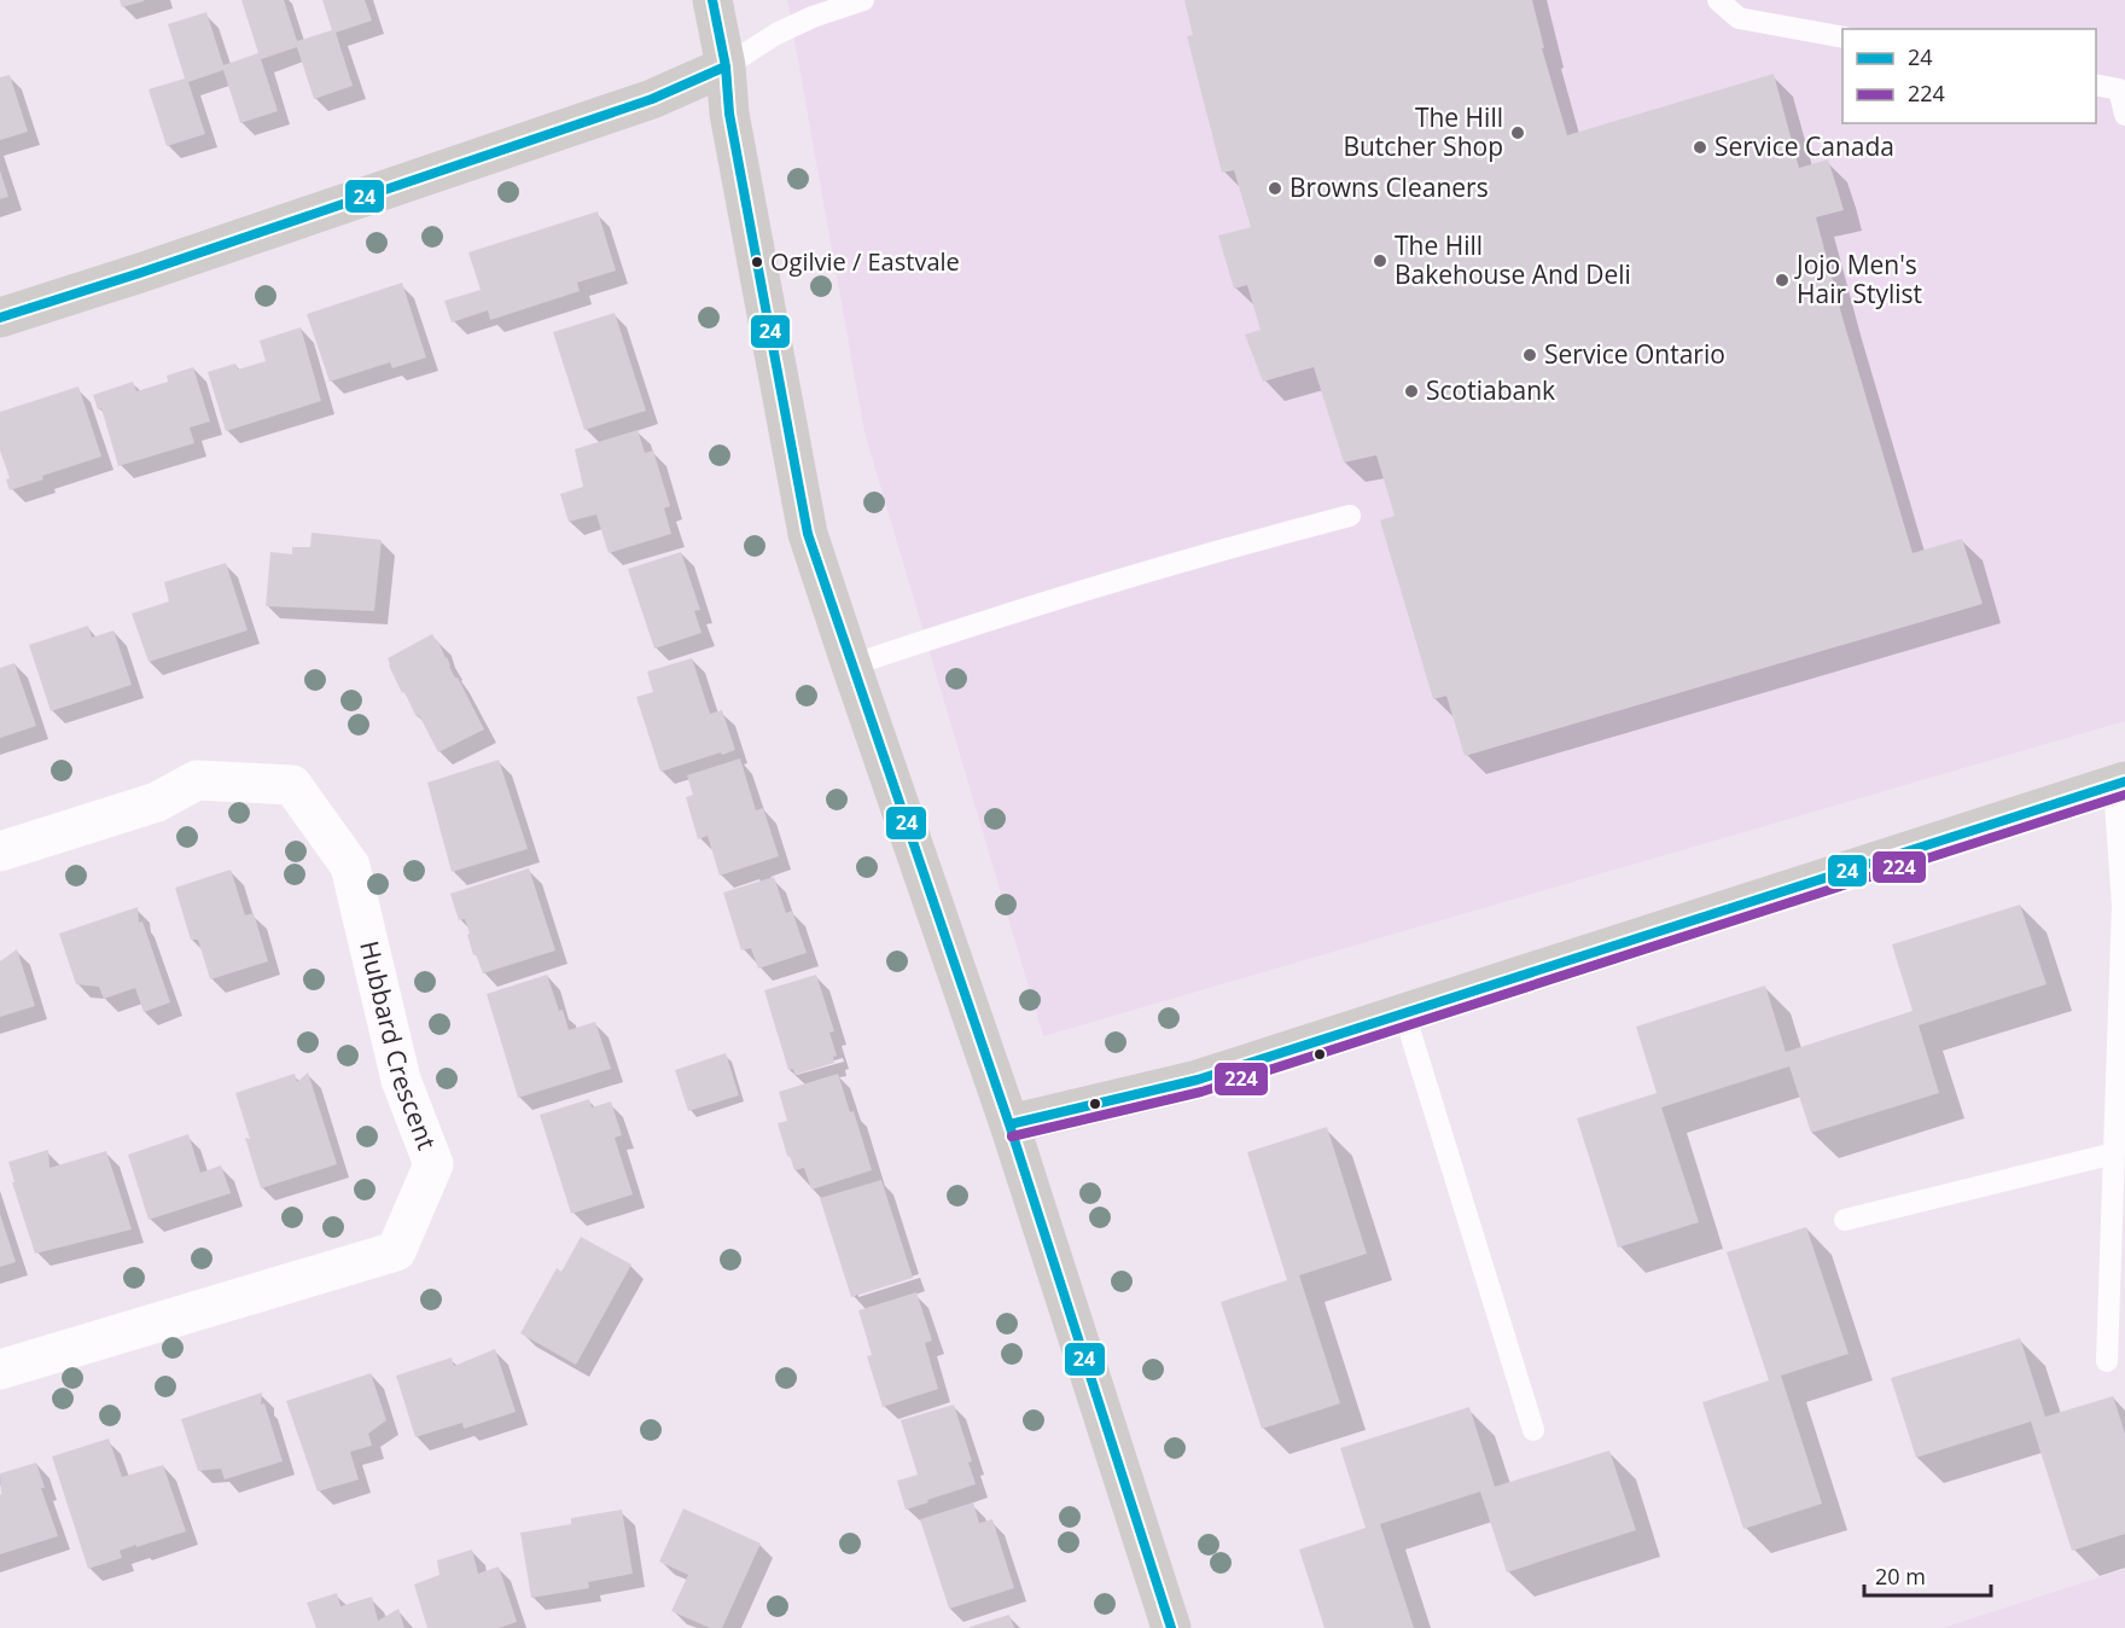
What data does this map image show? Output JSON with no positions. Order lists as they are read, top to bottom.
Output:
{
  "streets": {
    "street": ["Hubbard Crescent"]
  },
  "places": [
    "The Hill Butcher Shop",
    "Service Canada",
    "Browns Cleaners",
    "The Hill Bakehouse And Deli",
    "Ogilvie / Eastvale",
    "Jojo Men's Hair Stylist",
    "Service Ontario",
    "Scotiabank"
  ],
  "lines": ["transit line 24", "transit line 224"],
  "legend": ["24", "224"],
  "scale_bar": "20 m"
}
